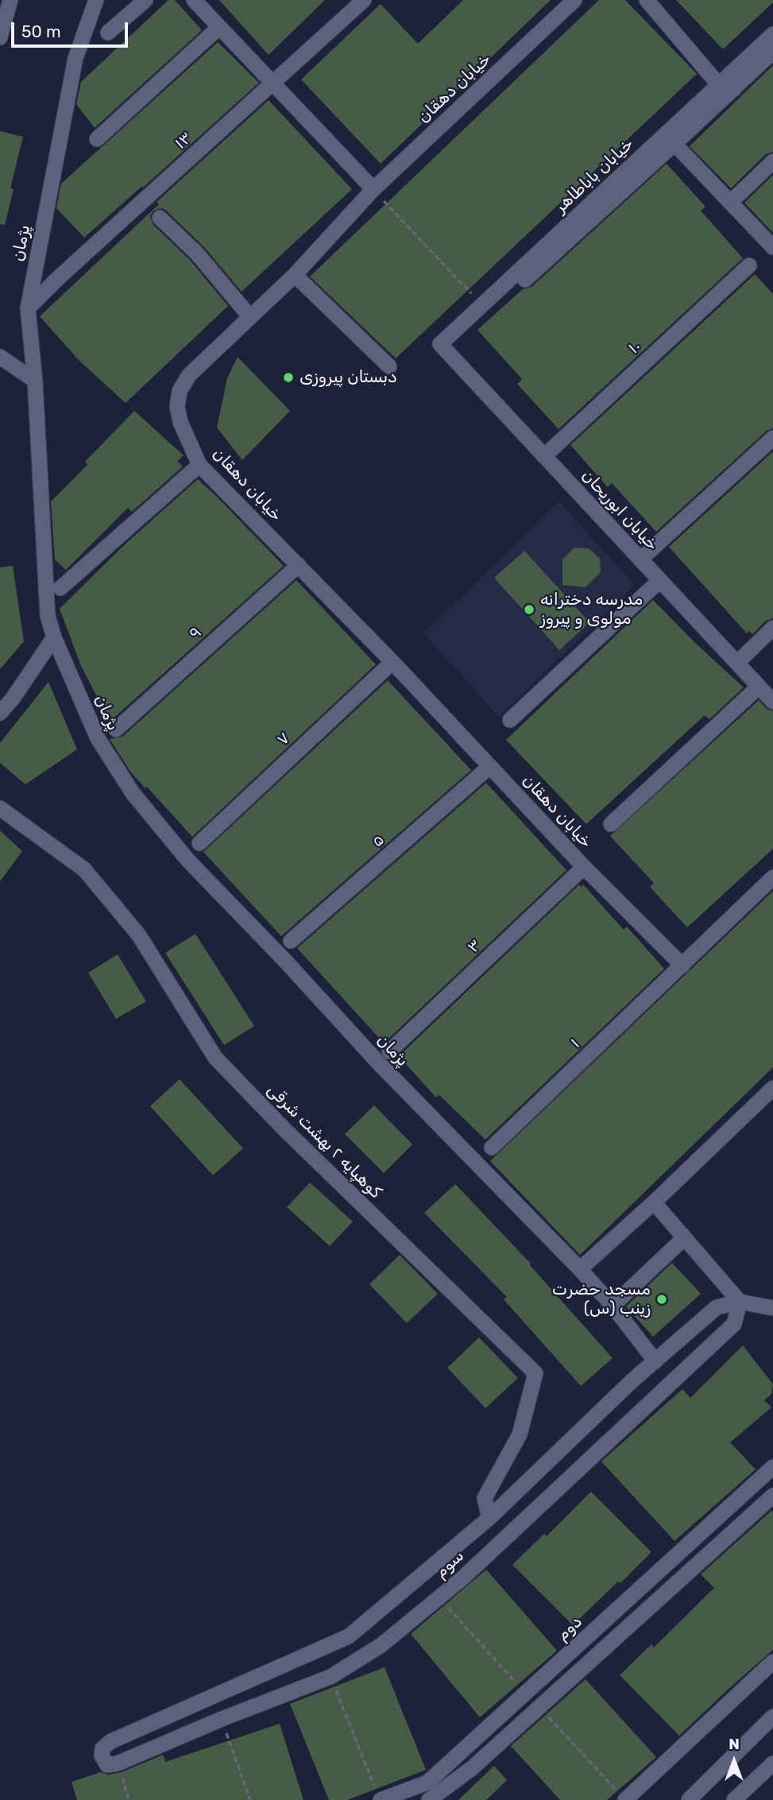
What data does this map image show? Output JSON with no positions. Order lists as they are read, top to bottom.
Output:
{
  "streets": {
    "street": [
      "خیابان دهقان",
      "۱۳",
      "خیابان باباطاهر",
      "پژمان",
      "۱۰",
      "خیابان ابوریحان",
      "۹",
      "۷",
      "۵",
      "۳",
      "۱",
      "کوهپایه ۲ بهشت شرقی",
      "سوم",
      "دوم"
    ]
  },
  "crossings": [
    ["خیابان دهقان", "۹"],
    ["خیابان دهقان", "۷"],
    ["خیابان دهقان", "۵"],
    ["خیابان دهقان", "۳"],
    ["خیابان دهقان", "۱"],
    ["۱۳", "پژمان"],
    ["خیابان باباطاهر", "خیابان ابوریحان"],
    ["پژمان", "سوم"],
    ["۱۰", "خیابان ابوریحان"],
    ["کوهپایه ۲ بهشت شرقی", "سوم"]
  ],
  "places": ["دبستان پیروزی", "مدرسه دخترانه مولوی و پیروز", "مسجد حضرت زینب (س)"],
  "scale_bar": "50 m",
  "north": "top"
}
